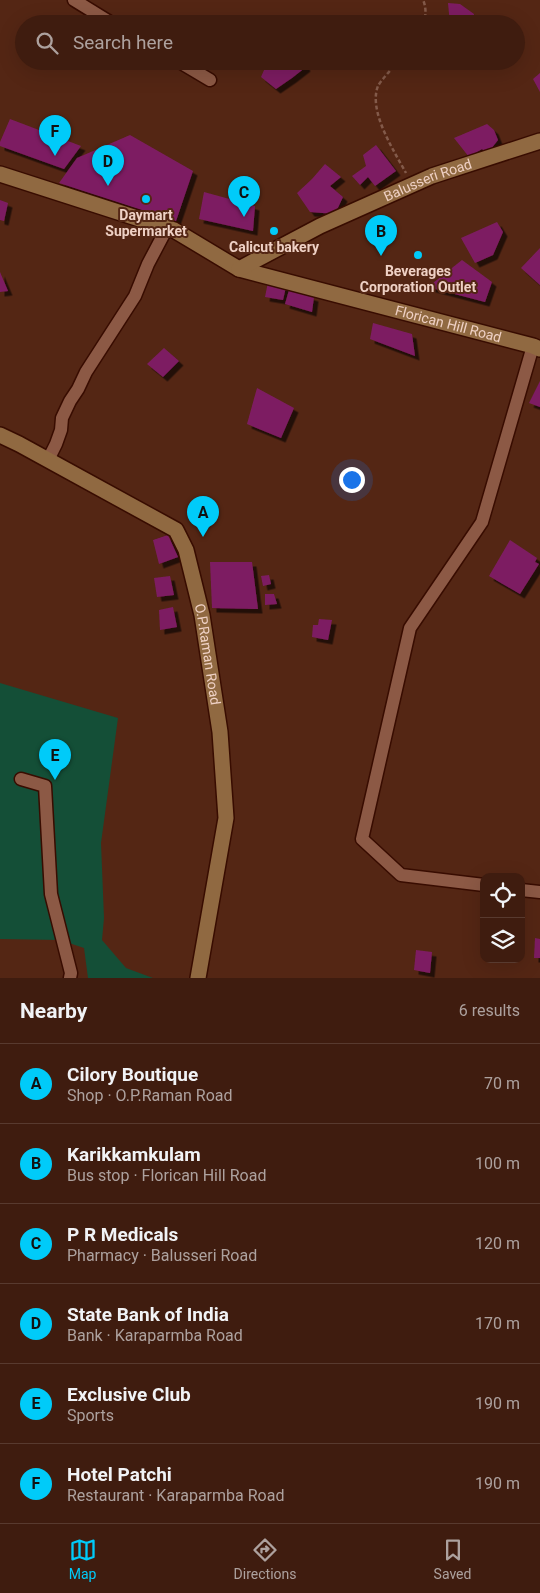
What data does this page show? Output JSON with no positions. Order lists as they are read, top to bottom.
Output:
{
  "streets": {
    "street": ["Balusseri Road", "Florican Hill Road", "O.P.Raman Road"]
  },
  "crossings": [
    ["Balusseri Road", "Florican Hill Road"]
  ],
  "places": ["Daymart Supermarket", "Calicut bakery", "Beverages Corporation Outlet"],
  "page": {
    "search": "Search here",
    "pins": [
      "F",
      "D",
      "C",
      "B",
      "A",
      "E"
    ],
    "heading": ["Nearby", "6 results"],
    "list": [
      {
        "mark": "A",
        "name": "Cilory Boutique",
        "note": "Shop · O.P.Raman Road",
        "value": "70 m"
      },
      {
        "mark": "B",
        "name": "Karikkamkulam",
        "note": "Bus stop · Florican Hill Road",
        "value": "100 m"
      },
      {
        "mark": "C",
        "name": "P R Medicals",
        "note": "Pharmacy · Balusseri Road",
        "value": "120 m"
      },
      {
        "mark": "D",
        "name": "State Bank of India",
        "note": "Bank · Karaparmba Road",
        "value": "170 m"
      },
      {
        "mark": "E",
        "name": "Exclusive Club",
        "note": "Sports",
        "value": "190 m"
      },
      {
        "mark": "F",
        "name": "Hotel Patchi",
        "note": "Restaurant · Karaparmba Road",
        "value": "190 m"
      }
    ],
    "nav": ["Map", "Directions", "Saved"]
  }
}
